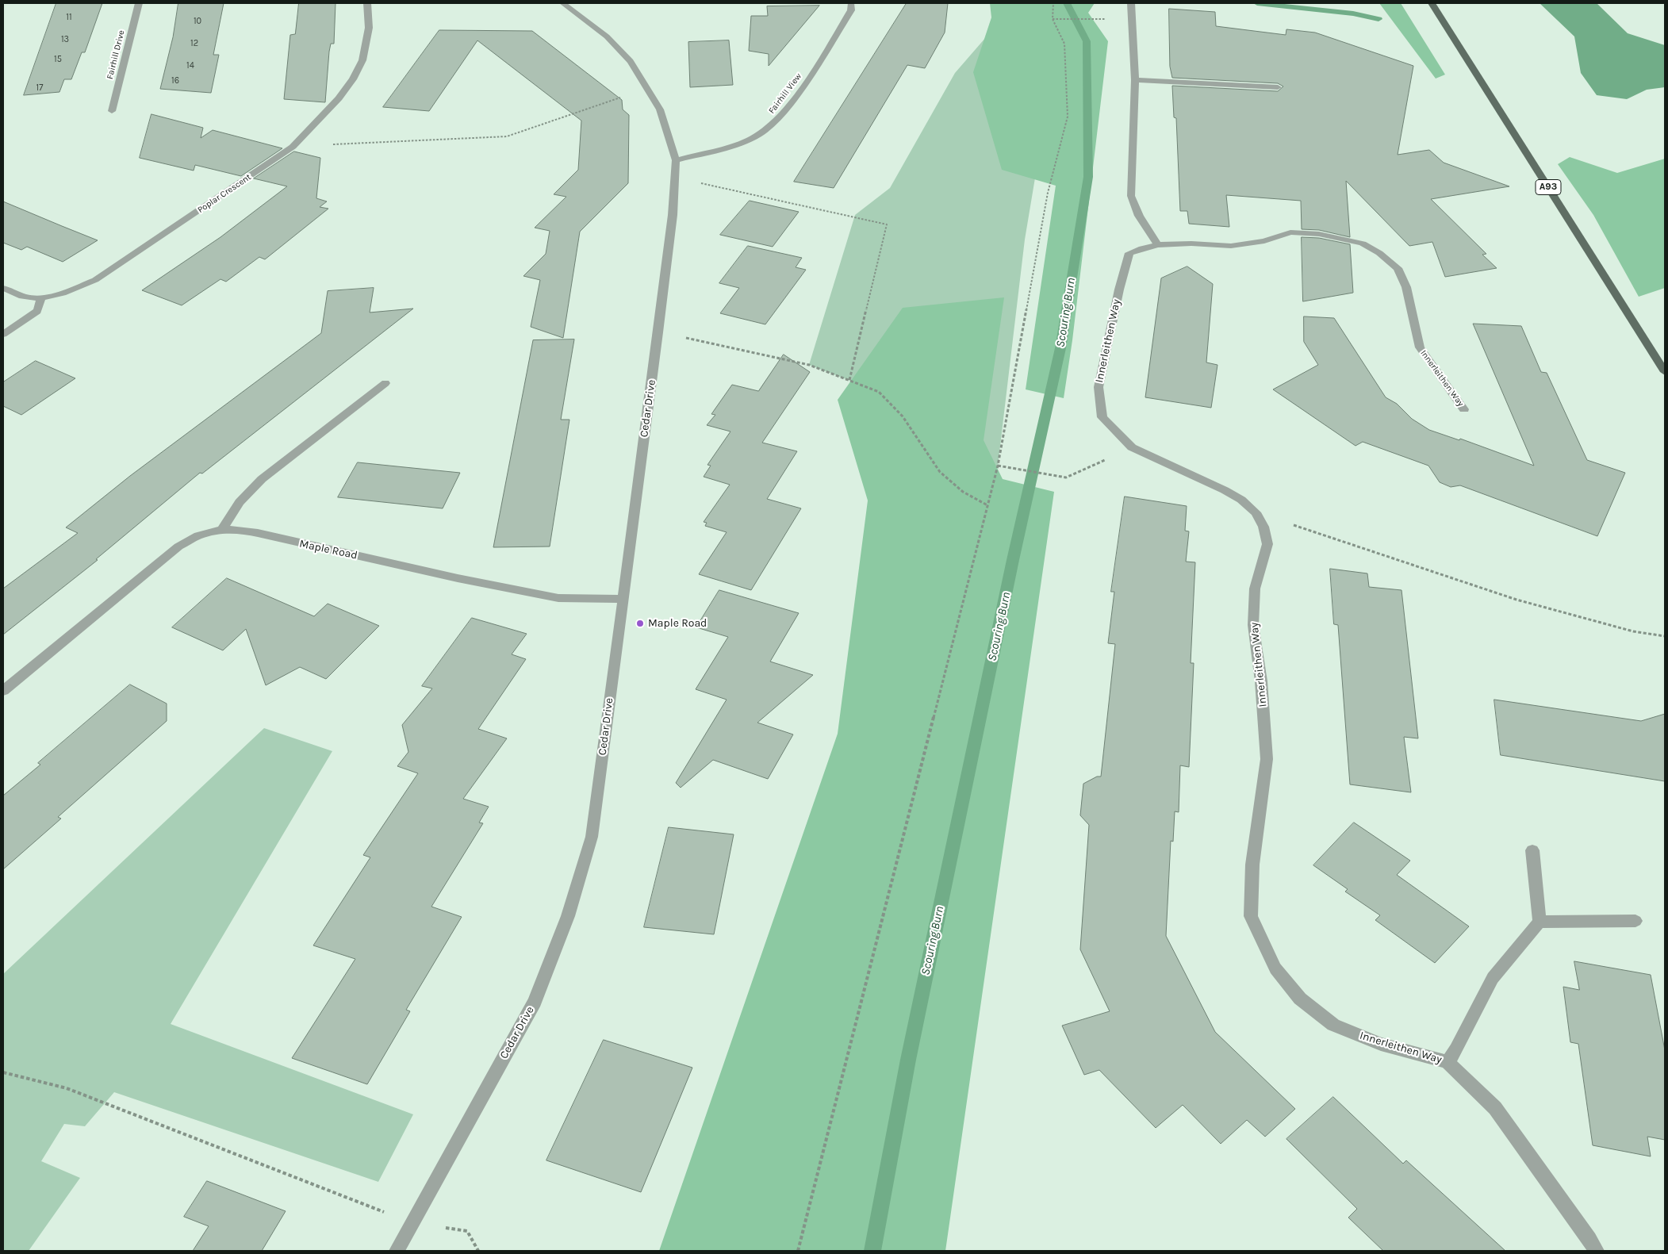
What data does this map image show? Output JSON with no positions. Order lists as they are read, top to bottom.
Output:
{
  "streets": {
    "main road": ["A93"],
    "street": [
      "Fairhill Drive",
      "Fairhill View",
      "Poplar Crescent",
      "Innerleithen Way",
      "Cedar Drive",
      "Maple Road"
    ]
  },
  "crossings": [
    ["Fairhill View", "Cedar Drive"],
    ["Cedar Drive", "Maple Road"]
  ],
  "water": ["Scouring Burn"],
  "places": ["Maple Road"],
  "house_numbers": [
    "11",
    "10",
    "13",
    "12",
    "15",
    "14",
    "16",
    "17"
  ]
}
